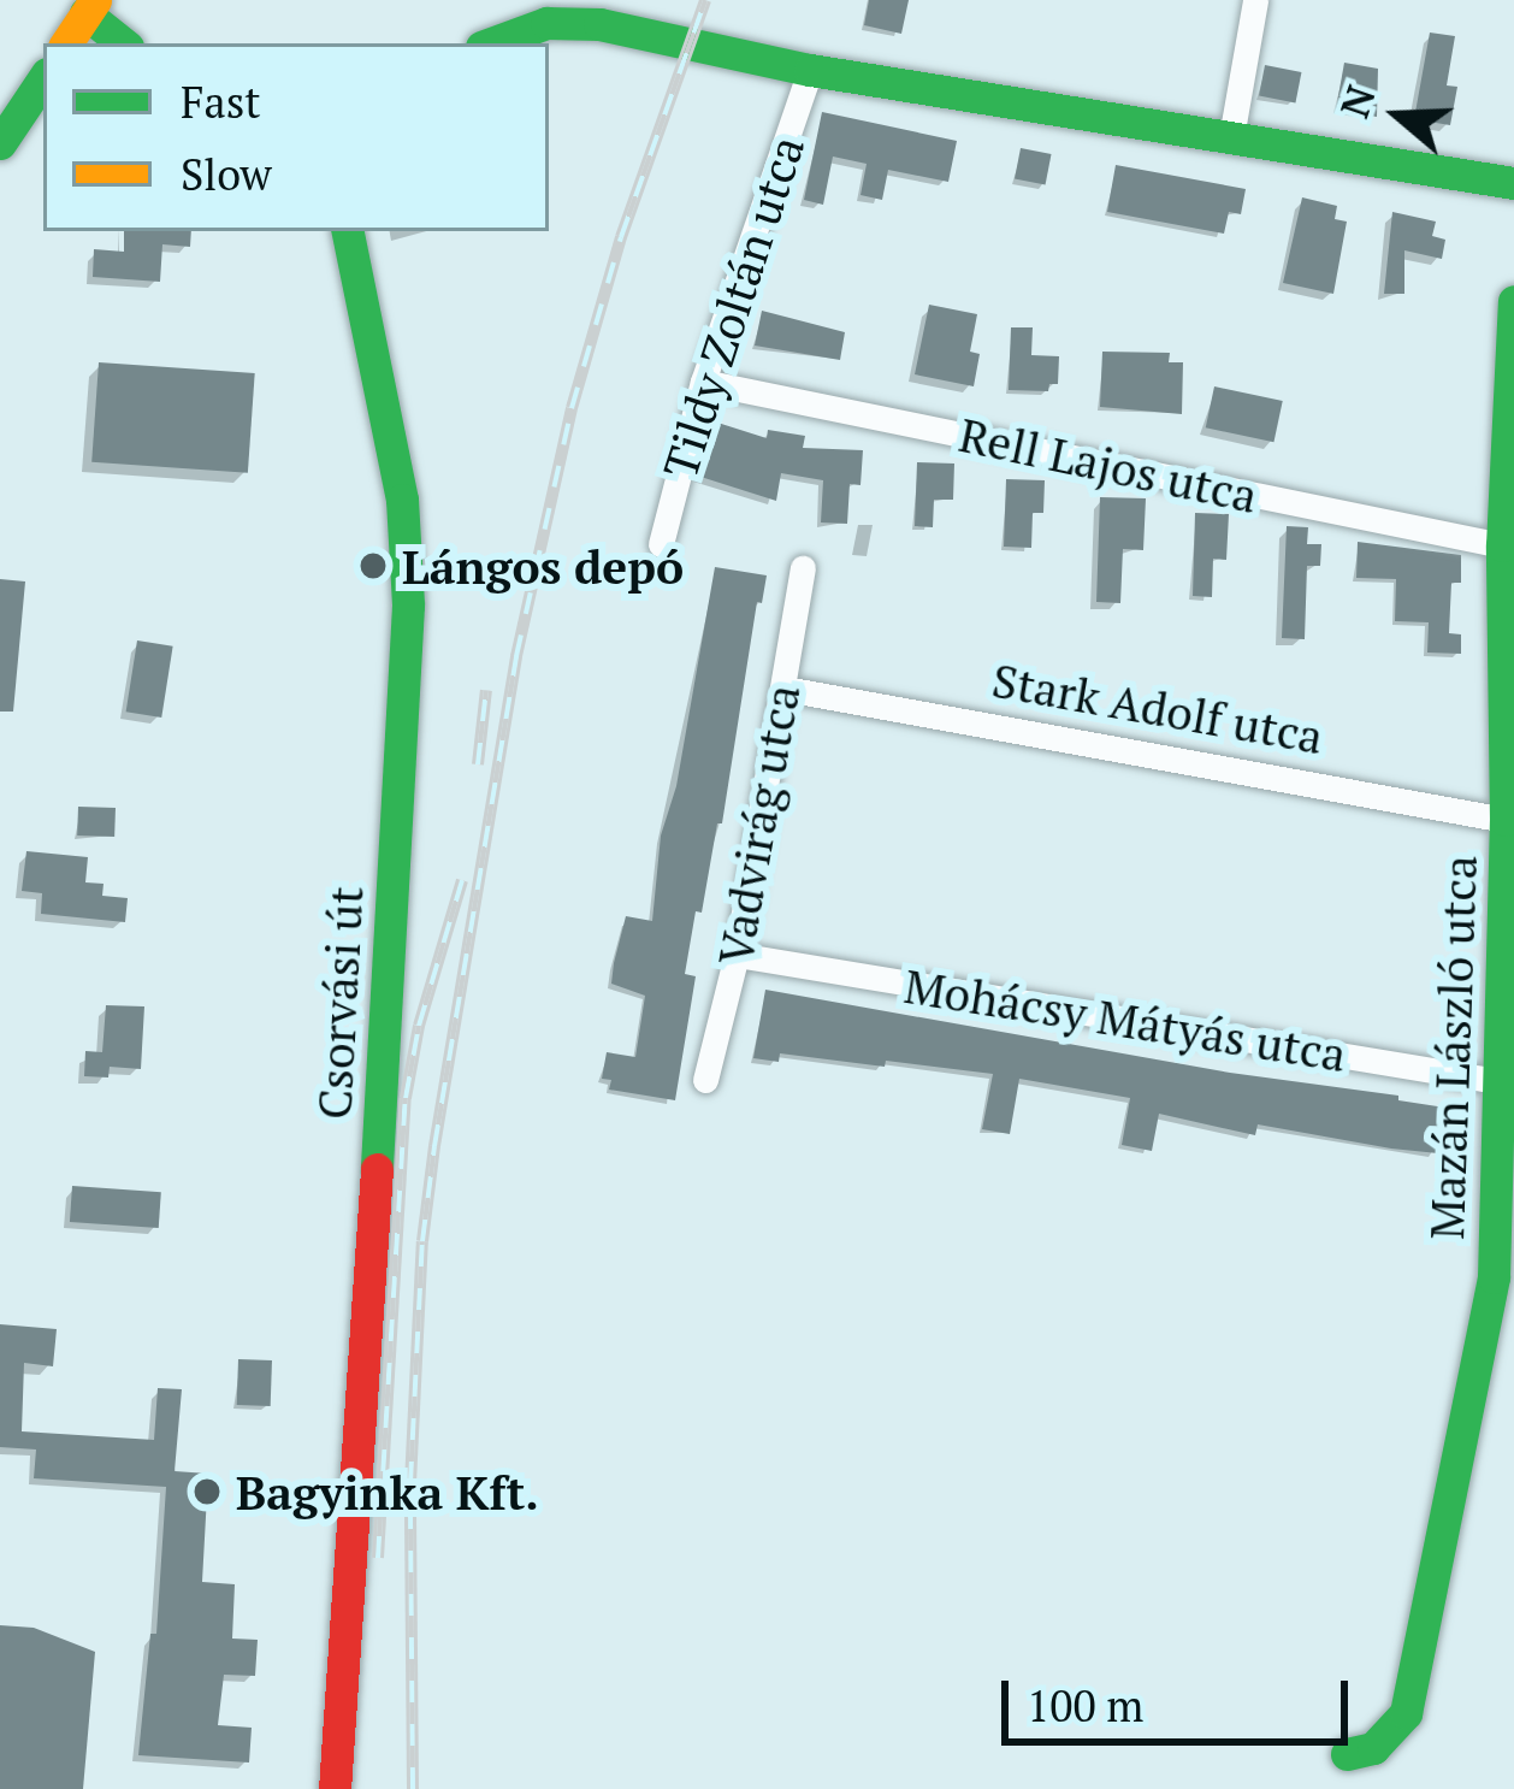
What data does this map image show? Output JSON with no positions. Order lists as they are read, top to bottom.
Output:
{
  "streets": {
    "street": [
      "Tildy Zoltán utca",
      "Rell Lajos utca",
      "Stark Adolf utca",
      "Vadvirág utca",
      "Csorvási út",
      "Mohácsy Mátyás utca",
      "Mazán László utca"
    ]
  },
  "crossings": [
    ["Tildy Zoltán utca", "Rell Lajos utca"],
    ["Rell Lajos utca", "Mazán László utca"],
    ["Stark Adolf utca", "Vadvirág utca"],
    ["Stark Adolf utca", "Mazán László utca"],
    ["Vadvirág utca", "Mohácsy Mátyás utca"],
    ["Mohácsy Mátyás utca", "Mazán László utca"]
  ],
  "places": ["Lángos depó", "Bagyinka Kft."],
  "legend": ["Fast", "Slow"],
  "scale_bar": "100 m",
  "north": "left"
}
